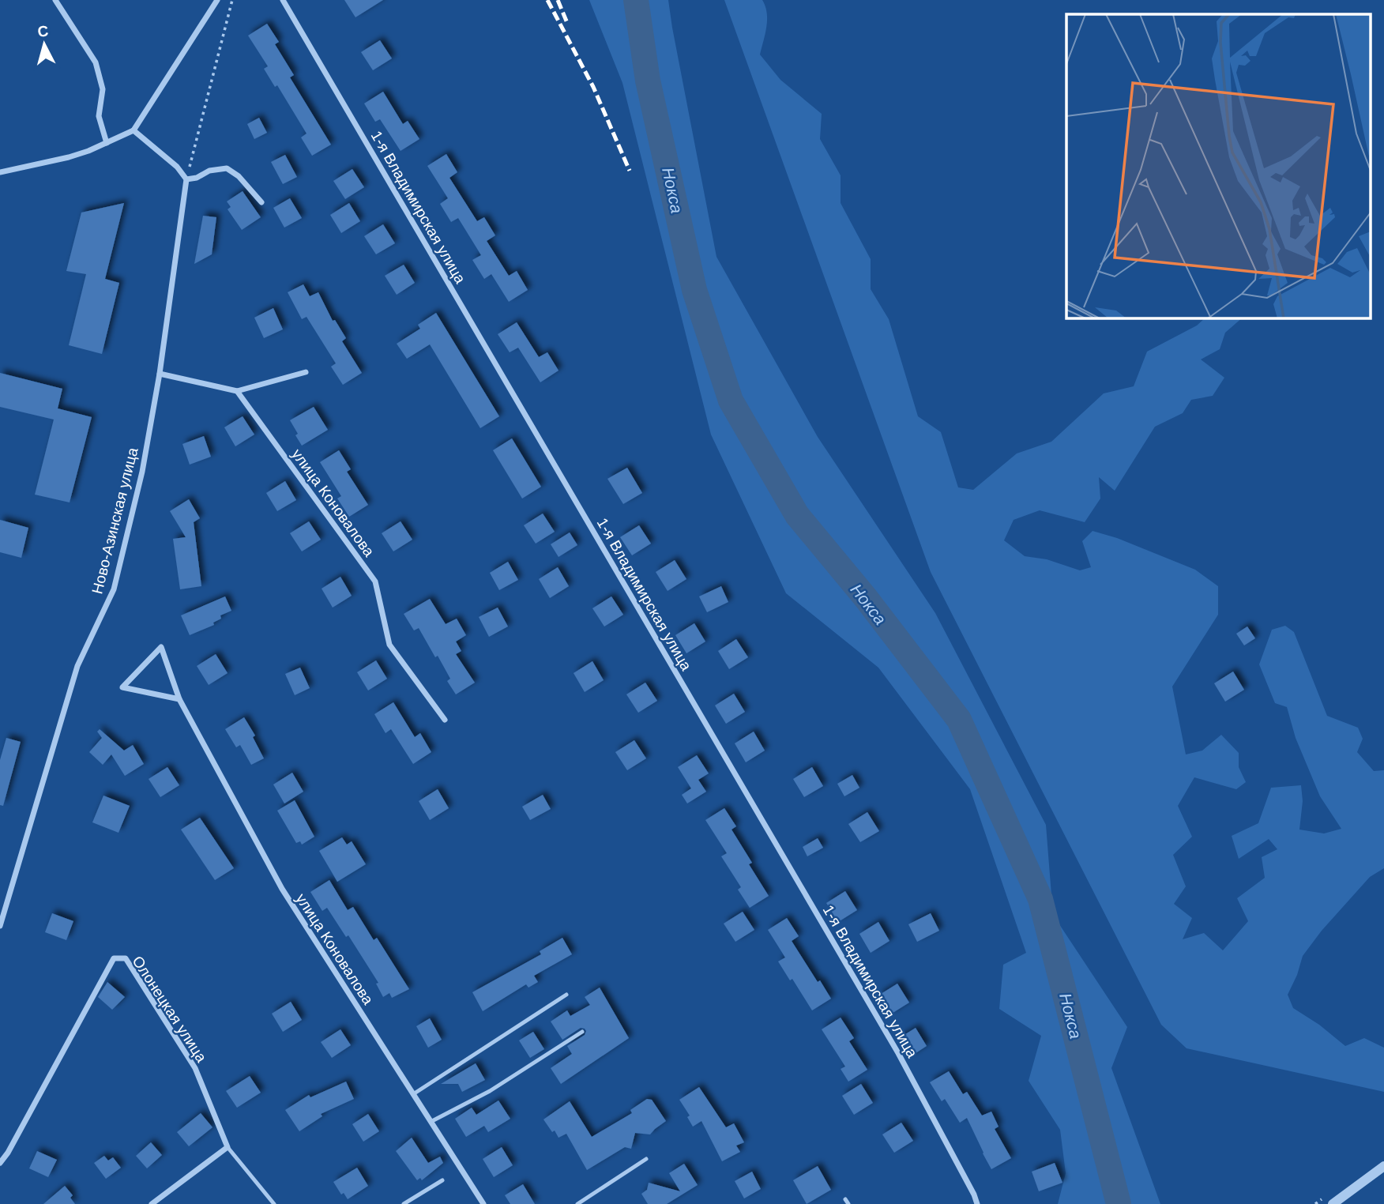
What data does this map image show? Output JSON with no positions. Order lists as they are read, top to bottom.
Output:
{
  "streets": {
    "street": [
      "1-я Владимирская улица",
      "улица Коновалова",
      "Ново-Азинская улица",
      "Олонецкая улица"
    ]
  },
  "water": ["Нокса"],
  "north": "top"
}
